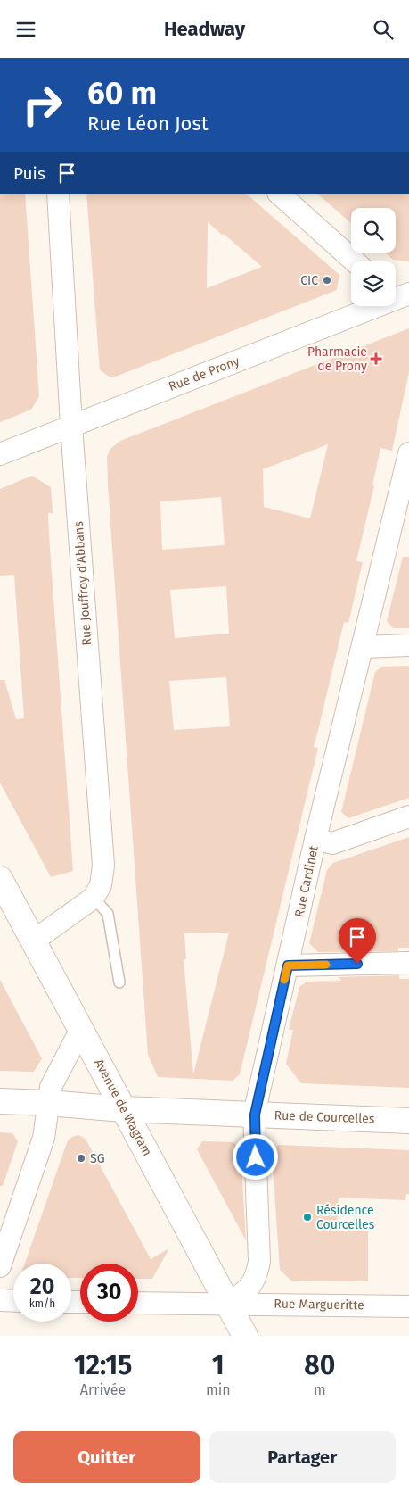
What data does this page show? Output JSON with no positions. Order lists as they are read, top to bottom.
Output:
{
  "streets": {
    "main road": ["Avenue de Wagram", "Rue de Courcelles"],
    "street": [
      "Rue de Prony",
      "Rue Jouffroy d'Abbans",
      "Rue Cardinet",
      "Rue Margueritte"
    ]
  },
  "crossings": [
    ["Rue de Prony", "Rue Jouffroy d'Abbans"],
    ["Rue Cardinet", "Avenue de Wagram"],
    ["Rue Cardinet", "Rue de Courcelles"],
    ["Rue Cardinet", "Rue Margueritte"],
    ["Avenue de Wagram", "Rue de Courcelles"],
    ["Avenue de Wagram", "Rue Margueritte"]
  ],
  "places": {
    "other": ["CIC", "SG", "Résidence Courcelles"],
    "health": ["Pharmacie de Prony"]
  },
  "page": {
    "header": "Headway",
    "turn": ["60 m", "Rue Léon Jost"],
    "then": "Puis",
    "speed": "20 km/h",
    "limit": "30",
    "eta": [
      "12:15",
      "Arrivée",
      "1",
      "min",
      "80",
      "m"
    ],
    "buttons": ["Quitter", "Partager"]
  }
}
